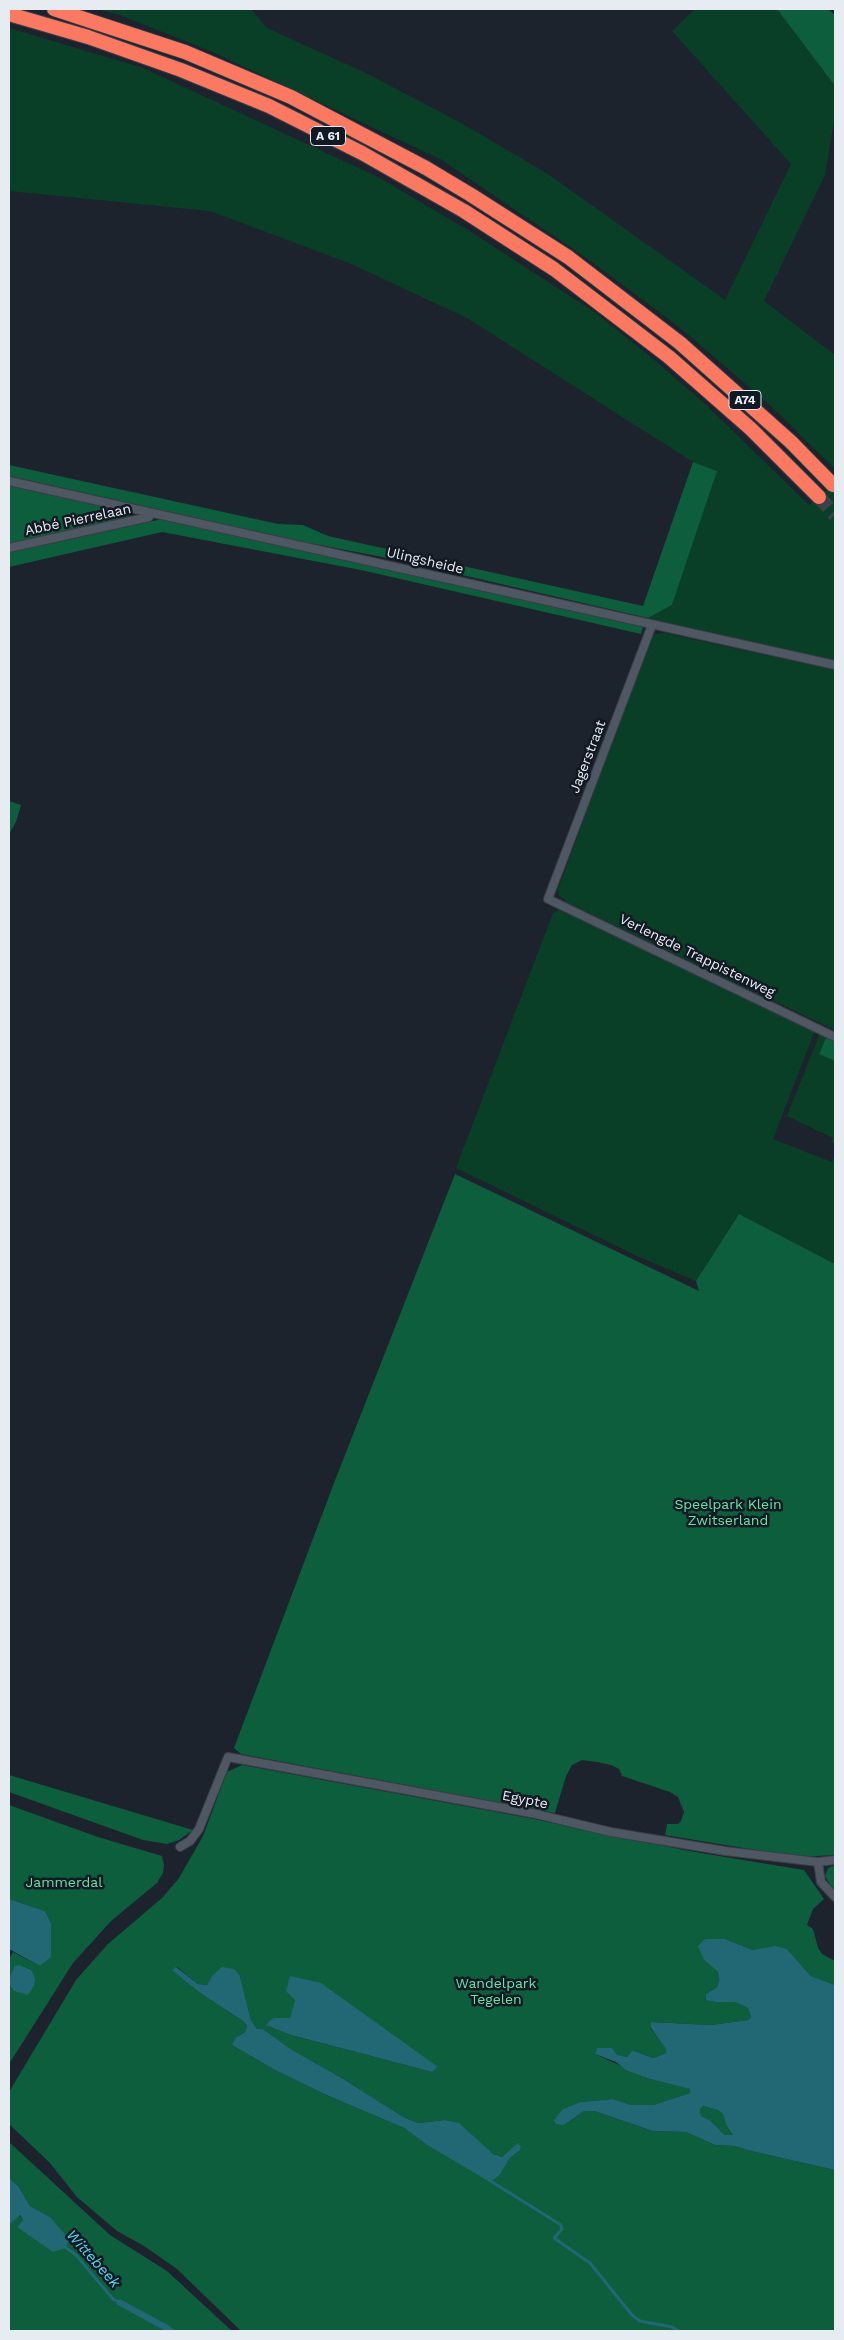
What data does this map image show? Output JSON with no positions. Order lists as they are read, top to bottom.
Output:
{
  "streets": {
    "highway": ["A 61", "A74"],
    "street": [
      "Abbé Pierrelaan",
      "Ulingsheide",
      "Jagerstraat",
      "Verlengde Trappistenweg",
      "Egypte"
    ]
  },
  "crossings": [
    ["A 61", "A74"],
    ["Abbé Pierrelaan", "Ulingsheide"],
    ["Ulingsheide", "Jagerstraat"],
    ["Jagerstraat", "Verlengde Trappistenweg"]
  ],
  "water": ["Wittebeek"],
  "parks": ["Speelpark Klein Zwitserland", "Jammerdal", "Wandelpark Tegelen"]
}
